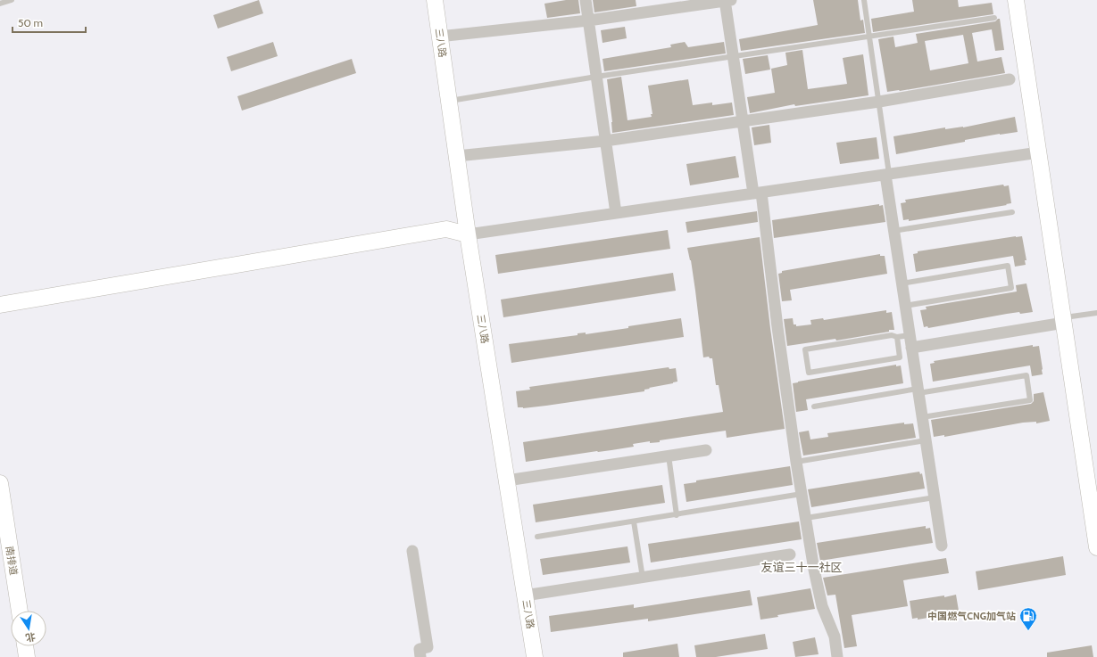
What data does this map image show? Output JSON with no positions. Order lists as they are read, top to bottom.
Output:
{
  "streets": {
    "street": ["三八路", "南排道"]
  },
  "districts": ["友谊三十一社区"],
  "places": {
    "fuel station": ["中国燃气CNG加气站"]
  },
  "scale_bar": "50 m",
  "north": "bottom"
}
